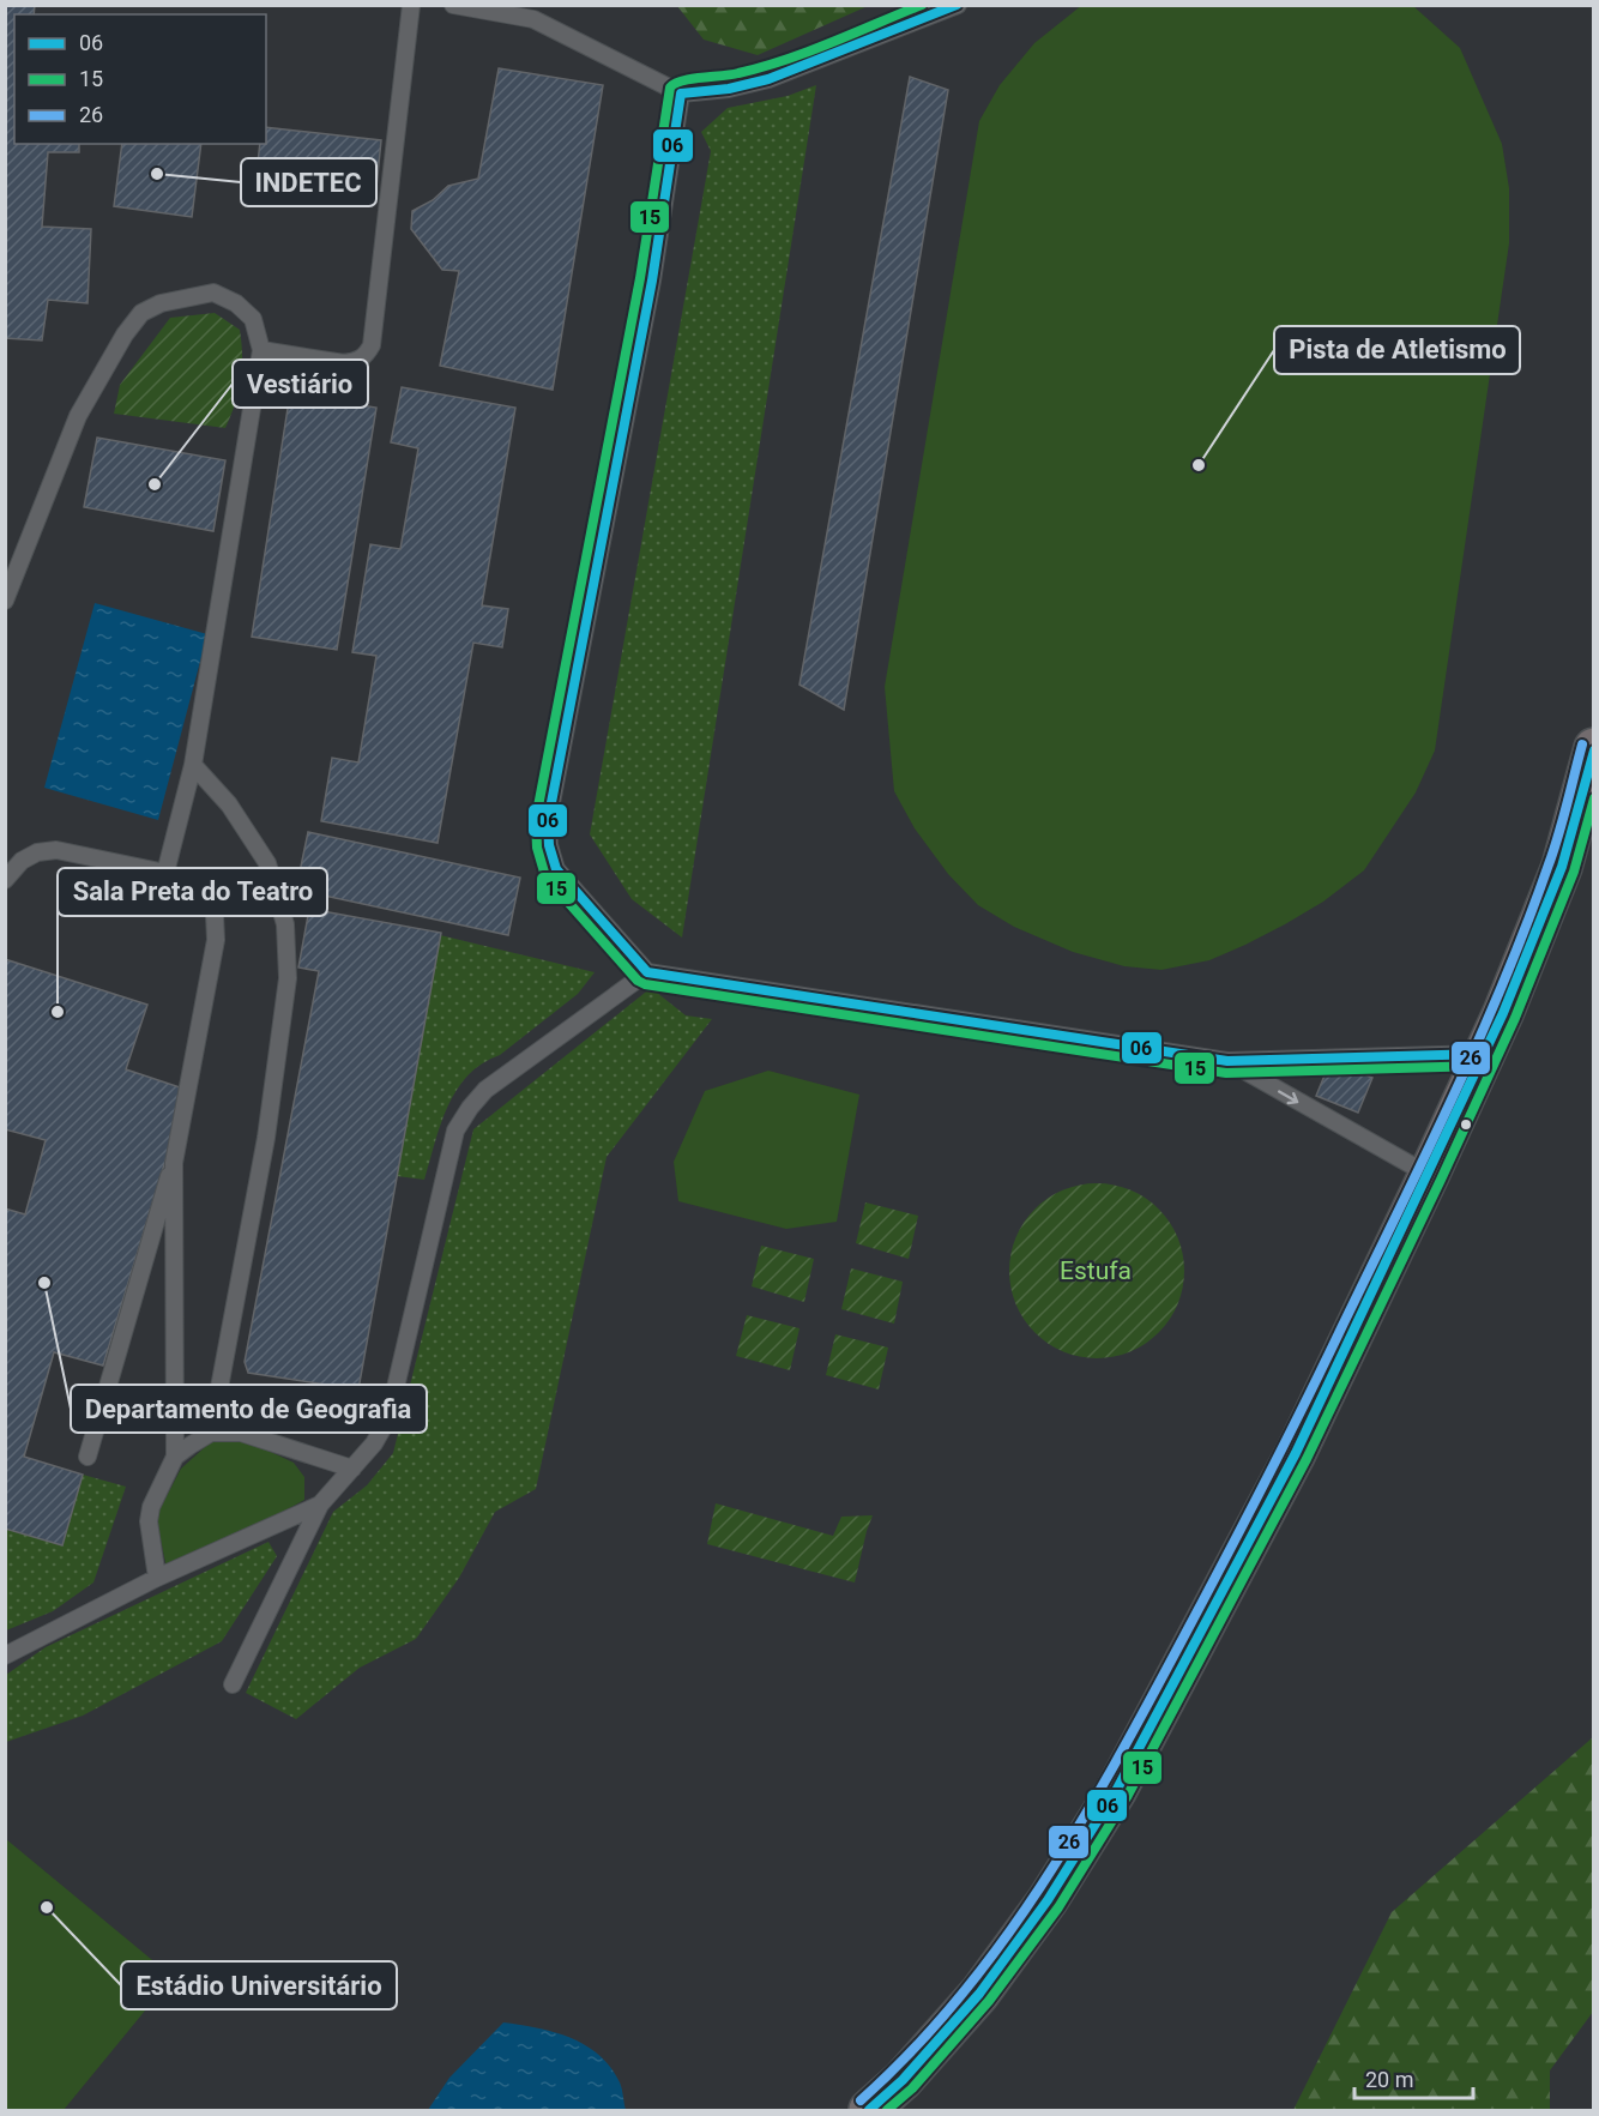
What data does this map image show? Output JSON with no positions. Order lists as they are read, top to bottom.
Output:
{
  "parks": ["Estufa"],
  "places": [
    "INDETEC",
    "Pista de Atletismo",
    "Vestiário",
    "Sala Preta do Teatro",
    "Departamento de Geografia",
    "Estádio Universitário"
  ],
  "lines": ["transit line 06", "transit line 15", "transit line 26"],
  "legend": ["06", "15", "26"],
  "scale_bar": "20 m"
}
